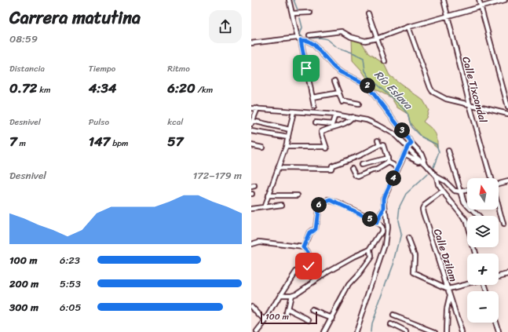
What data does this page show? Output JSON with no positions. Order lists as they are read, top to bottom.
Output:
{
  "streets": {
    "street": ["Calle Tixcandal", "Calle Dzilam"]
  },
  "water": ["Río Eslava"],
  "scale_bar": "100 m",
  "north": "top",
  "page": {
    "heading": ["Carrera matutina", "08:59"],
    "stats": [
      ["Distancia", "0.72 km"],
      ["Tiempo", "4:34"],
      ["Ritmo", "6:20 /km"],
      ["Desnivel", "7 m"],
      ["Pulso", "147 bpm"],
      ["kcal", "57"]
    ],
    "pins": [
      "2",
      "3",
      "4",
      "6",
      "5"
    ],
    "chart": ["Desnivel", "172–179 m"],
    "map_buttons": ["+", "−"],
    "list": [
      {
        "name": "100 m",
        "note": "6:23"
      },
      {
        "name": "200 m",
        "note": "5:53"
      },
      {
        "name": "300 m",
        "note": "6:05"
      }
    ],
    "scale": "100 m"
  }
}
